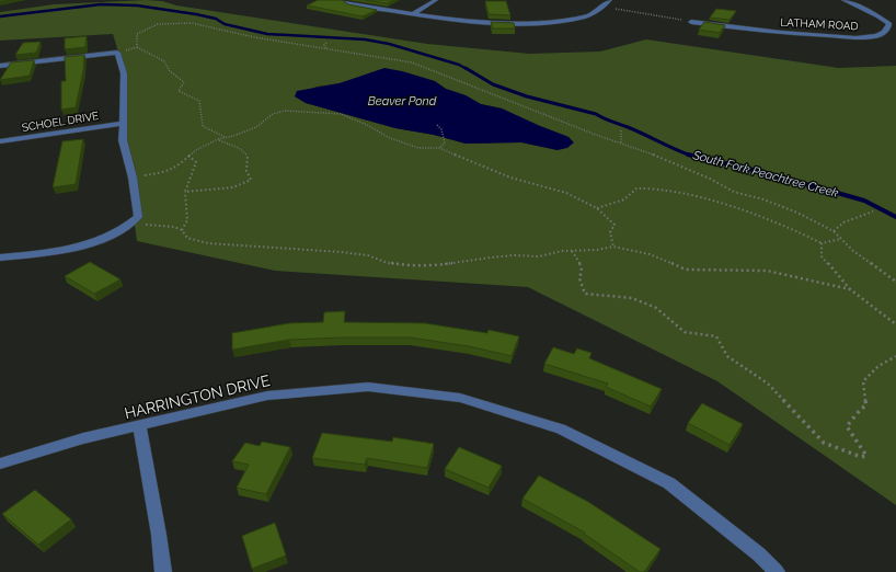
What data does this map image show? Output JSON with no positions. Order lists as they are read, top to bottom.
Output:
{
  "streets": {
    "street": ["LATHAM ROAD", "SCHOEL DRIVE", "HARRINGTON DRIVE"]
  },
  "water": ["Beaver Pond", "South Fork Peachtree Creek"]
}
